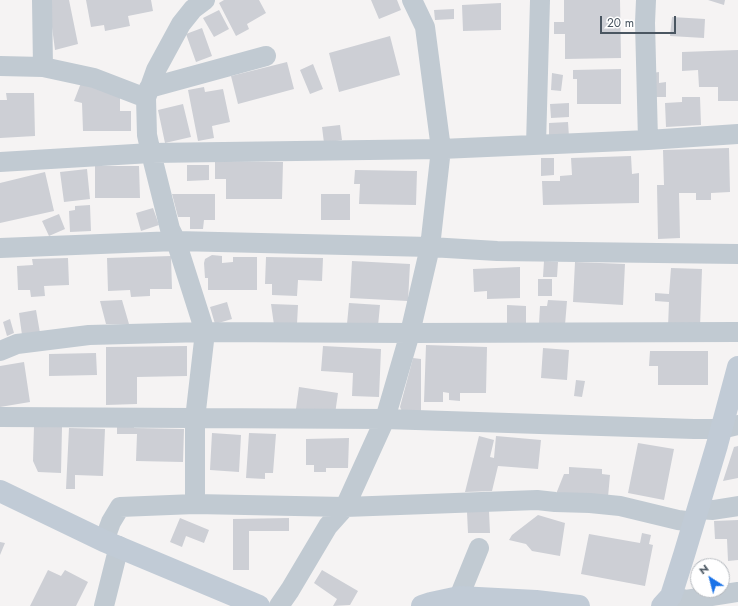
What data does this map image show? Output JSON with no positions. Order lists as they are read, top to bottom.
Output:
{
  "scale_bar": "20 m",
  "north": "top left"
}
